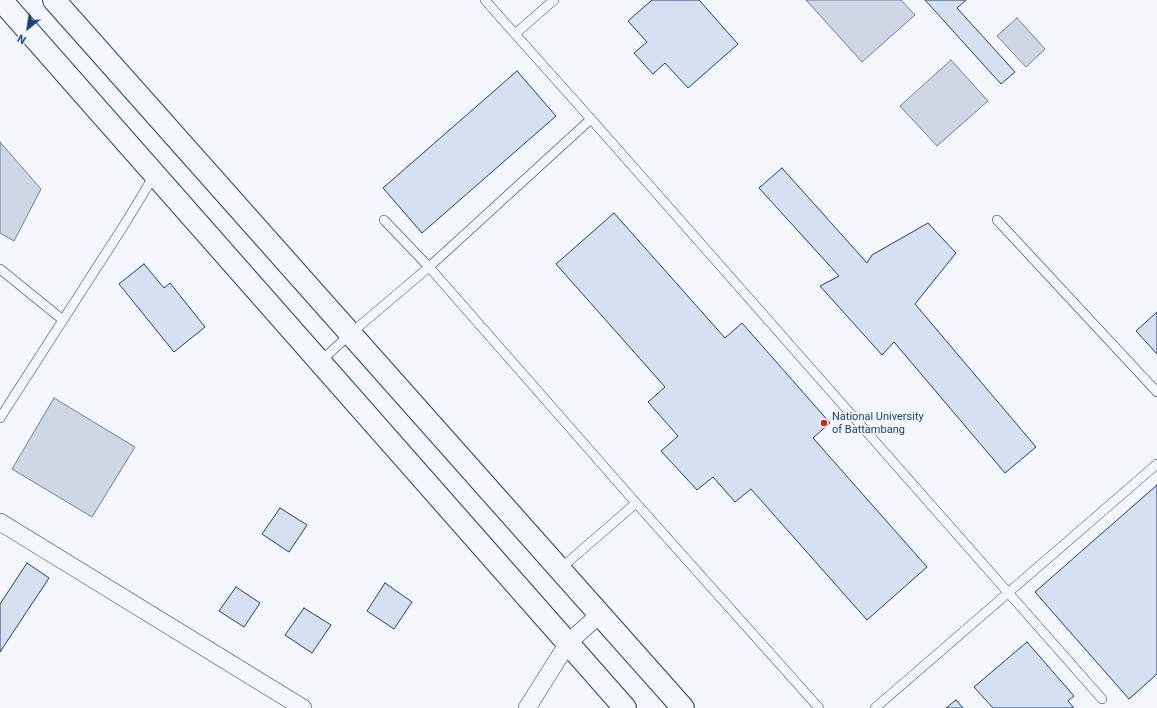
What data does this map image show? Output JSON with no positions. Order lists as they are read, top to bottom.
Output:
{
  "places": ["National University of Battambang"],
  "north": "bottom left"
}
